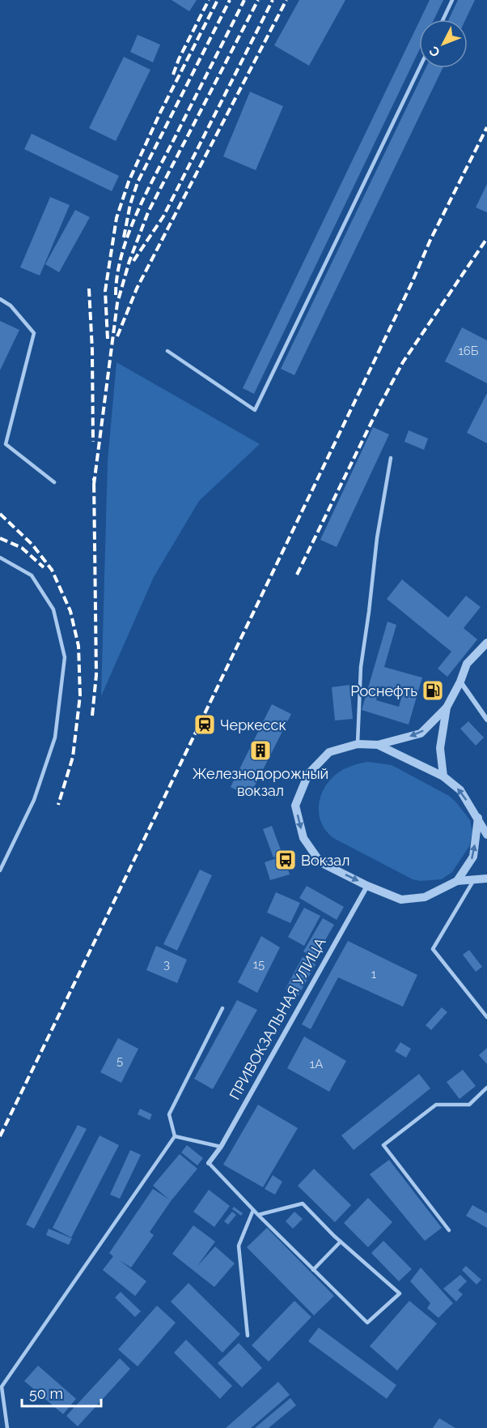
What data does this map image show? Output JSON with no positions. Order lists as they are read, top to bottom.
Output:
{
  "streets": {
    "street": ["ПРИВОКЗАЛЬНАЯ УЛИЦА"]
  },
  "places": {
    "fuel station": ["Роснефть"],
    "station": ["Черкесск"],
    "building": ["Железнодорожный вокзал"],
    "bus stop": ["Вокзал"]
  },
  "house_numbers": [
    "16Б",
    "3",
    "15",
    "1",
    "5",
    "1А"
  ],
  "scale_bar": "50 m",
  "north": "bottom left"
}
